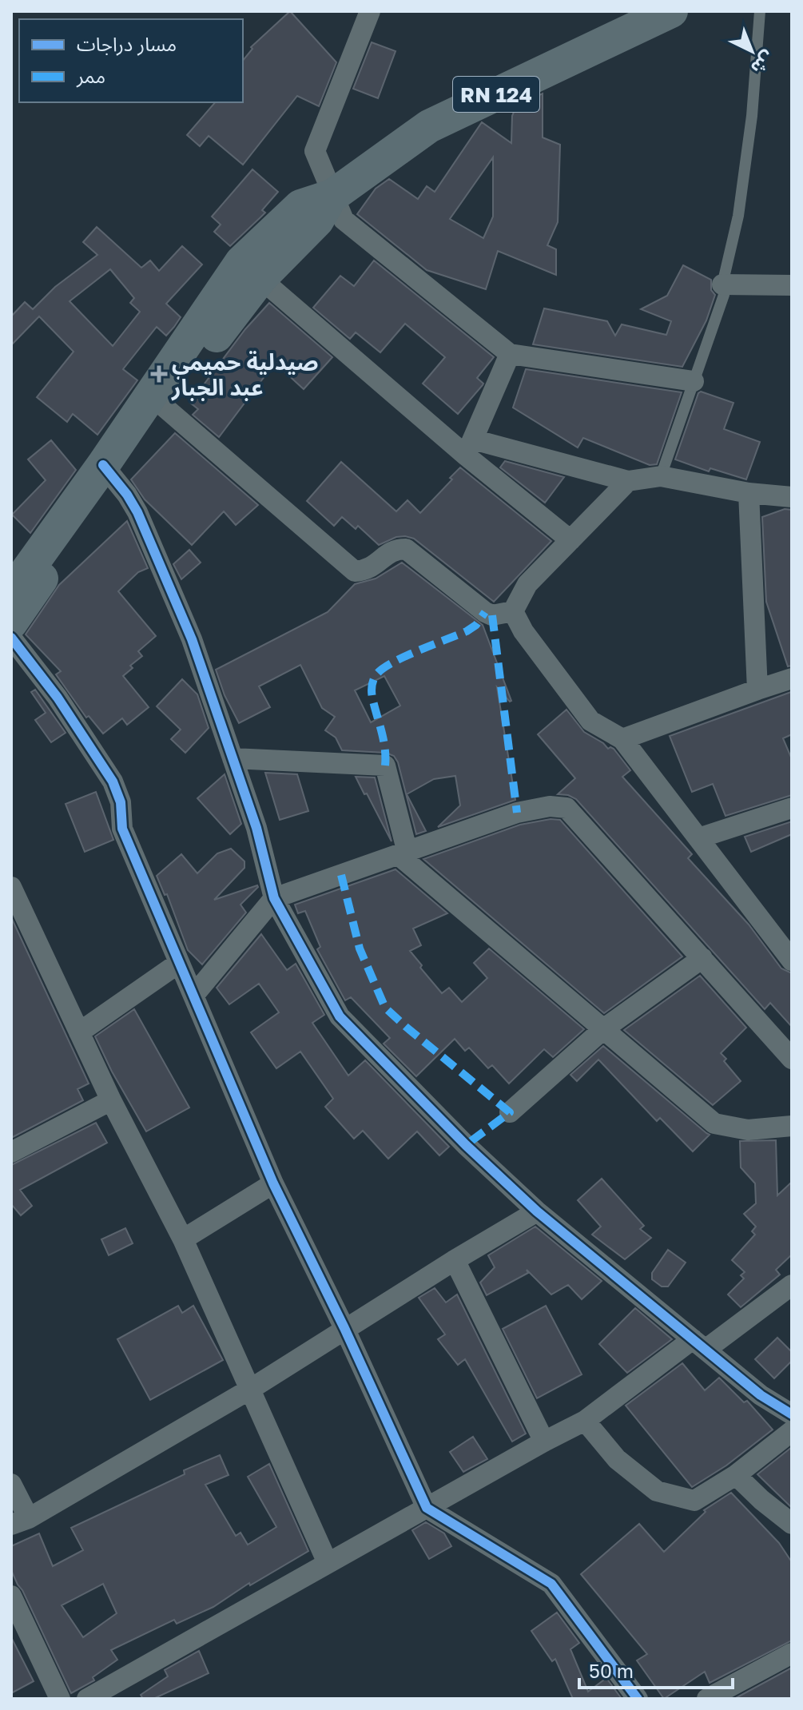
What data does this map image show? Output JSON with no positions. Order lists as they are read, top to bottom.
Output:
{
  "streets": {
    "main road": ["RN 124"]
  },
  "places": {
    "health": ["صيدلية حميمي عبد الجبار"]
  },
  "legend": ["مسار دراجات", "ممر"],
  "scale_bar": "50 m",
  "north": "bottom right"
}
